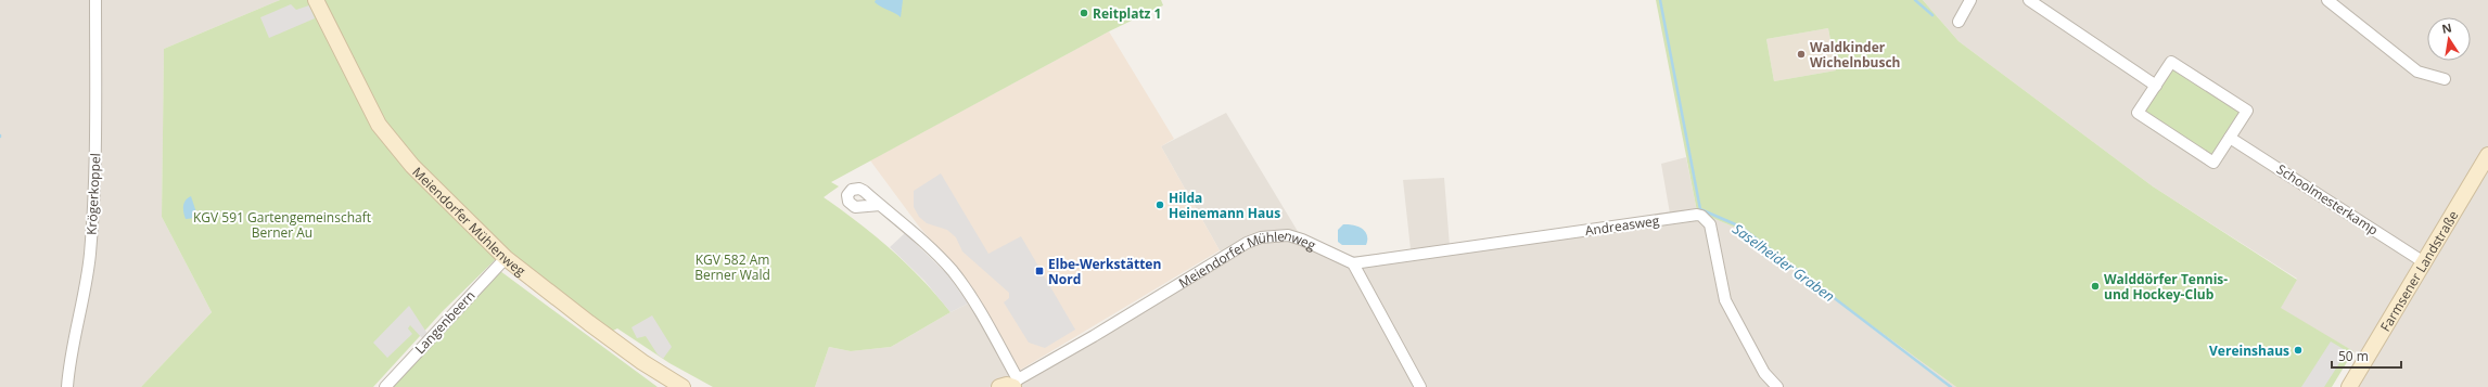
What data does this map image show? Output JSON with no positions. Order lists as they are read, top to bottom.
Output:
{
  "streets": {
    "street": [
      "Krögerkoppel",
      "Schoolmesterkamp",
      "Meiendorfer Mühlenweg",
      "Andreasweg",
      "Farmsener Landstraße",
      "Langenbeern"
    ]
  },
  "crossings": [
    ["Schoolmesterkamp", "Farmsener Landstraße"],
    ["Meiendorfer Mühlenweg", "Andreasweg"],
    ["Meiendorfer Mühlenweg", "Langenbeern"]
  ],
  "water": ["Saselheider Graben"],
  "parks": ["KGV 591 Gartengemeinschaft Berner Au", "KGV 582 Am Berner Wald"],
  "places": {
    "other": [
      "Reitplatz 1",
      "Waldkinder Wichelnbusch",
      "Hilda Heinemann Haus",
      "Walddörfer Tennis- und Hockey-Club",
      "Vereinshaus"
    ],
    "transit": ["Elbe-Werkstätten Nord"]
  },
  "scale_bar": "50 m",
  "north": "top"
}
